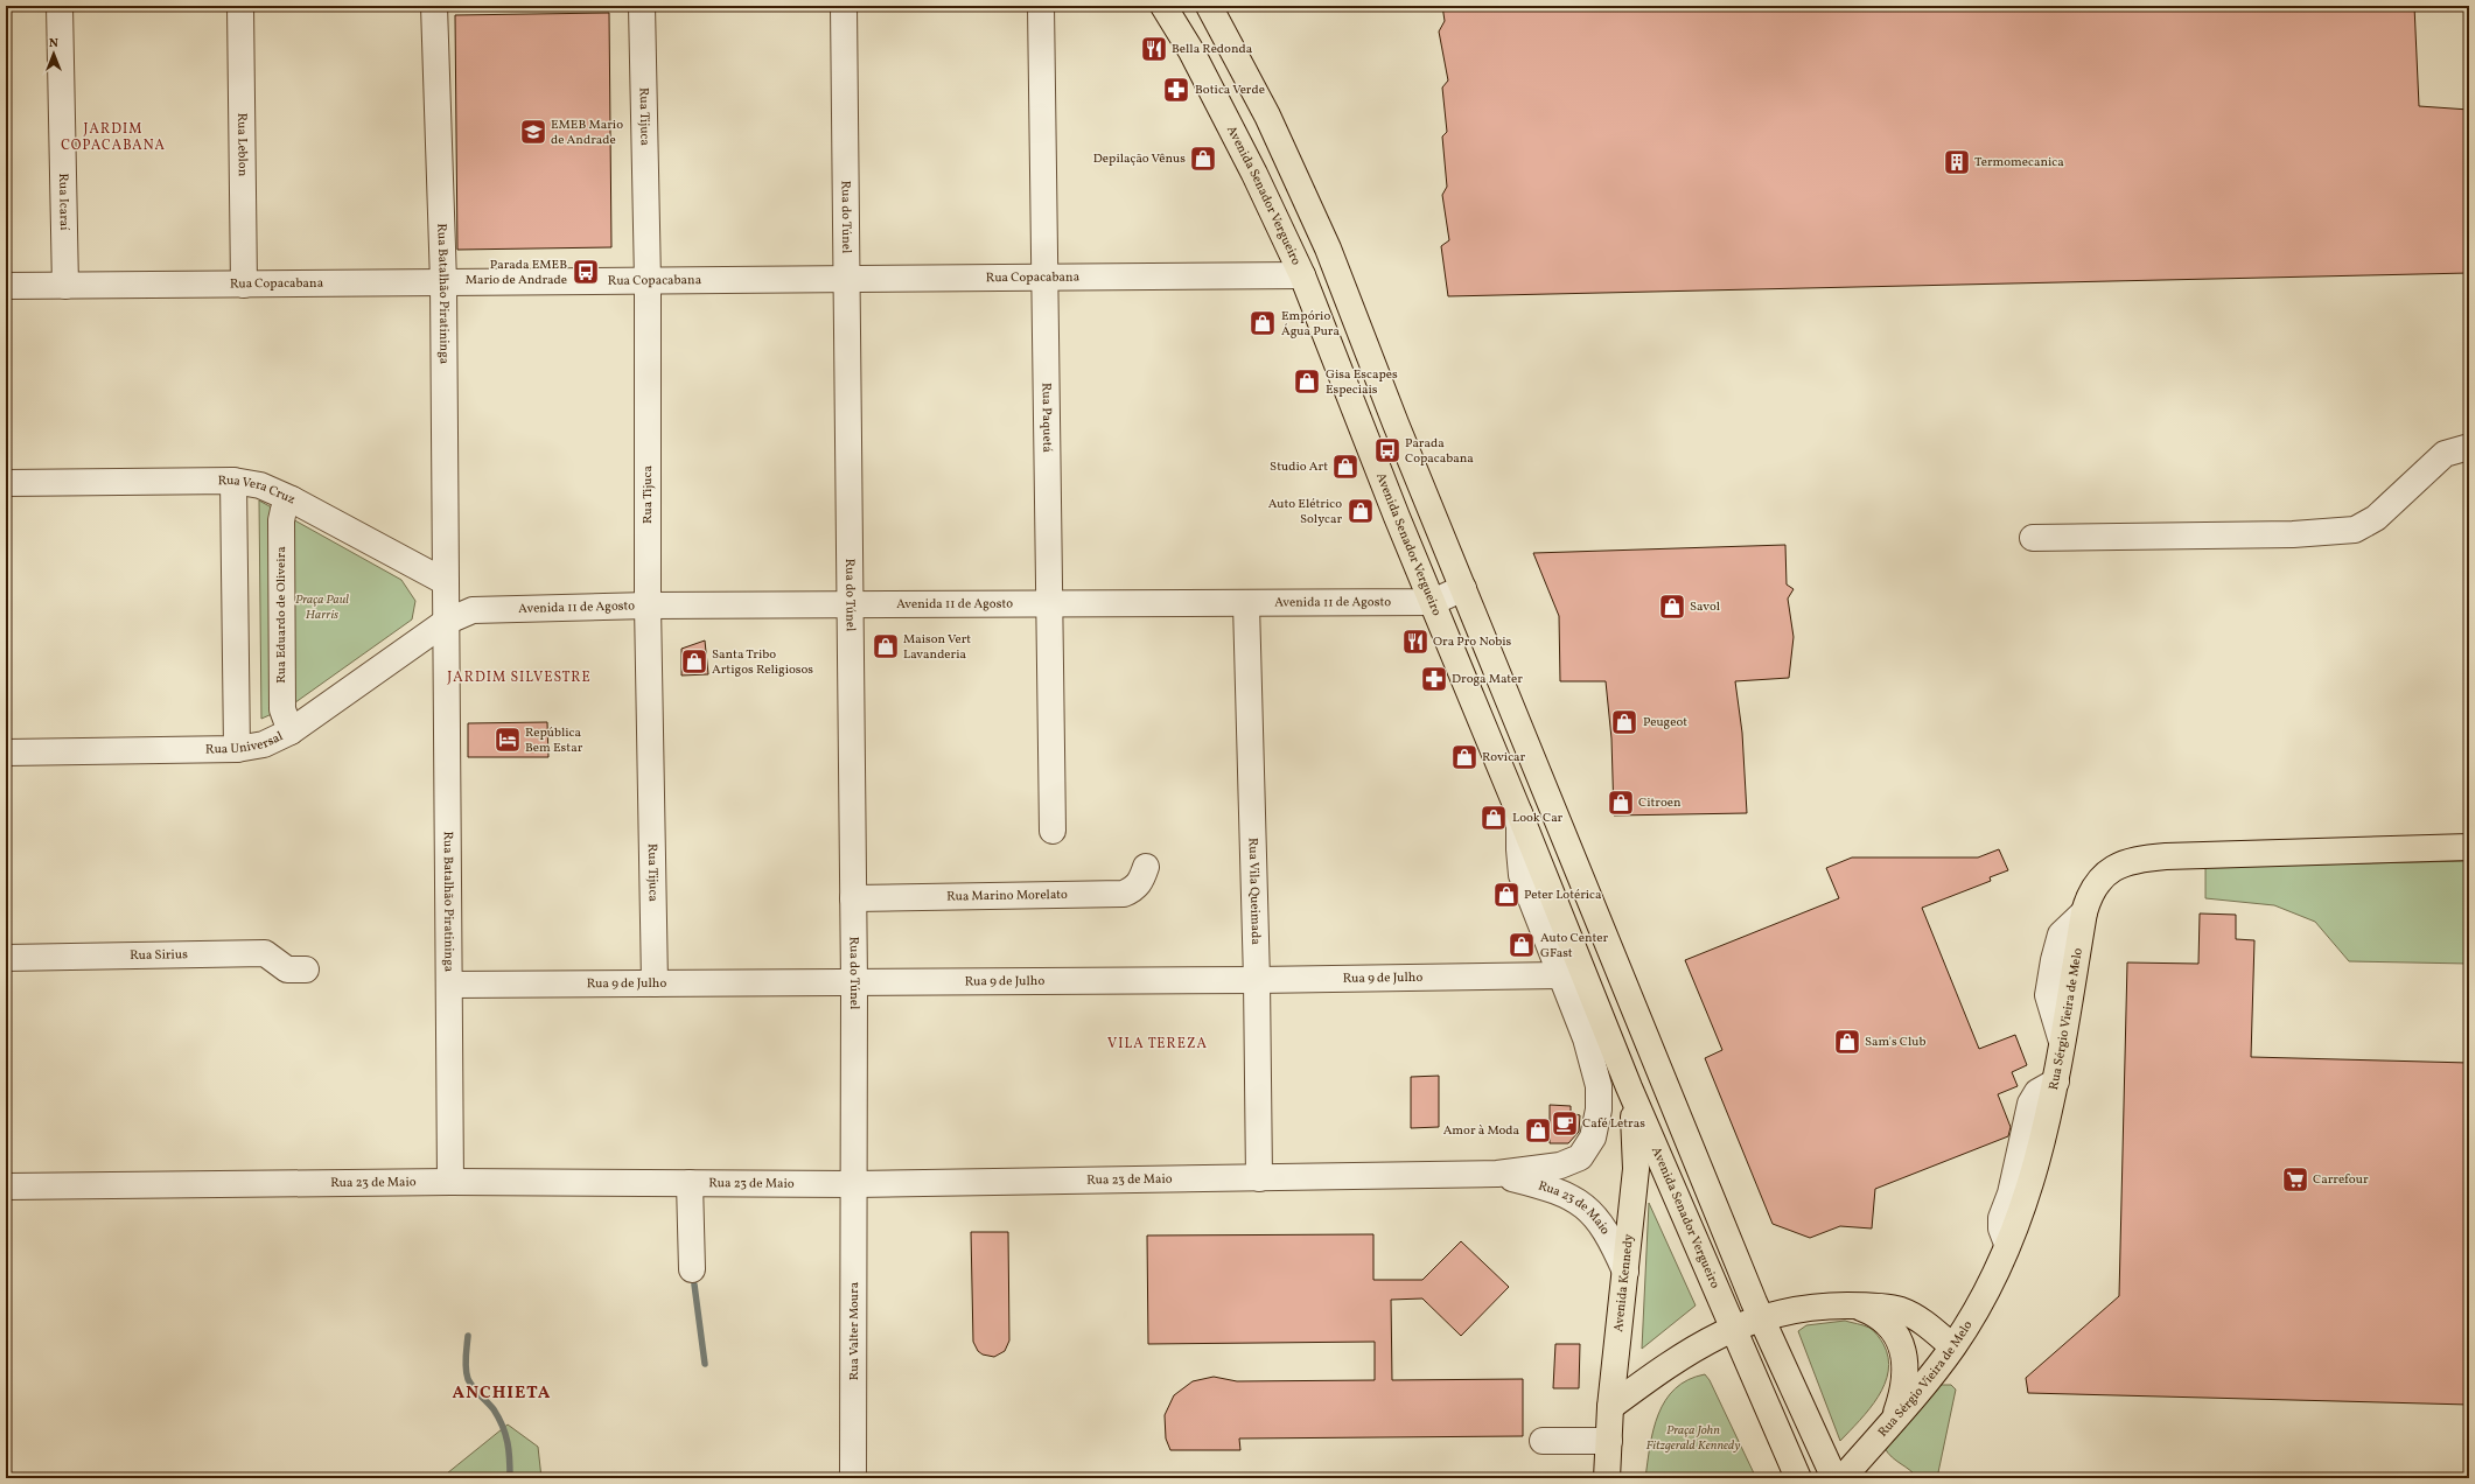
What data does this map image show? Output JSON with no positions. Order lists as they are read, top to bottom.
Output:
{
  "streets": {
    "main road": ["Avenida Senador Vergueiro", "Rua Sérgio Vieira de Melo", "Avenida Kennedy"],
    "street": [
      "Rua Tijuca",
      "Rua Leblon",
      "Rua Icaraí",
      "Rua do Túnel",
      "Rua Copacabana",
      "Rua Batalhão Piratininga",
      "Rua Paquetá",
      "Rua Vera Cruz",
      "Avenida 11 de Agosto",
      "Rua Eduardo de Oliveira",
      "Rua Universal",
      "Rua Vila Queimada",
      "Rua Marino Morelato",
      "Rua Sirius",
      "Rua 9 de Julho",
      "Rua 23 de Maio",
      "Rua Valter Moura"
    ]
  },
  "crossings": [
    ["Rua Tijuca", "Rua Copacabana"],
    ["Rua Tijuca", "Avenida 11 de Agosto"],
    ["Rua Tijuca", "Rua 9 de Julho"],
    ["Rua Leblon", "Rua Copacabana"],
    ["Avenida Senador Vergueiro", "Rua Copacabana"],
    ["Avenida Senador Vergueiro", "Avenida 11 de Agosto"],
    ["Avenida Senador Vergueiro", "Avenida Kennedy"],
    ["Rua Icaraí", "Rua Copacabana"],
    ["Rua do Túnel", "Rua Copacabana"],
    ["Rua do Túnel", "Avenida 11 de Agosto"],
    ["Rua do Túnel", "Rua Marino Morelato"],
    ["Rua do Túnel", "Rua 9 de Julho"],
    ["Rua do Túnel", "Rua 23 de Maio"],
    ["Rua do Túnel", "Rua Valter Moura"],
    ["Rua Copacabana", "Rua Batalhão Piratininga"],
    ["Rua Copacabana", "Rua Paquetá"],
    ["Rua Batalhão Piratininga", "Rua Vera Cruz"],
    ["Rua Batalhão Piratininga", "Avenida 11 de Agosto"],
    ["Rua Batalhão Piratininga", "Rua Universal"],
    ["Rua Batalhão Piratininga", "Rua 9 de Julho"],
    ["Rua Batalhão Piratininga", "Rua 23 de Maio"],
    ["Rua Paquetá", "Avenida 11 de Agosto"],
    ["Rua Vera Cruz", "Rua Eduardo de Oliveira"],
    ["Avenida 11 de Agosto", "Rua Universal"],
    ["Avenida 11 de Agosto", "Rua Vila Queimada"],
    ["Rua Eduardo de Oliveira", "Rua Universal"],
    ["Rua Vila Queimada", "Rua 9 de Julho"],
    ["Rua Vila Queimada", "Rua 23 de Maio"],
    ["Rua 9 de Julho", "Rua 23 de Maio"],
    ["Rua 23 de Maio", "Avenida Kennedy"],
    ["Rua 23 de Maio", "Rua Valter Moura"]
  ],
  "districts": [
    "JARDIM COPACABANA",
    "JARDIM SILVESTRE",
    "VILA TEREZA",
    "ANCHIETA"
  ],
  "parks": ["Praça Paul Harris", "Praça John Fitzgerald Kennedy"],
  "places": {
    "restaurant": ["Bella Redonda", "Ora Pro Nobis"],
    "pharmacy": ["Botica Verde", "Droga Mater"],
    "school or university": ["EMEB Mario de Andrade"],
    "shop": [
      "Depilação Vênus",
      "Empório Água Pura",
      "Gisa Escapes Especiais",
      "Studio Art",
      "Auto Elétrico Solycar",
      "Savol",
      "Maison Vert Lavanderia",
      "Santa Tribo Artigos Religiosos",
      "Peugeot",
      "Rovicar",
      "Citroen",
      "Look Car",
      "Peter Lotérica",
      "Auto Center GFast",
      "Sam's Club",
      "Amor à Moda"
    ],
    "building": ["Termomecanica"],
    "bus stop": ["Parada EMEB Mario de Andrade", "Parada Copacabana"],
    "hotel": ["República Bem Estar"],
    "cafe": ["Café Letras"],
    "supermarket": ["Carrefour"]
  },
  "north": "top"
}
